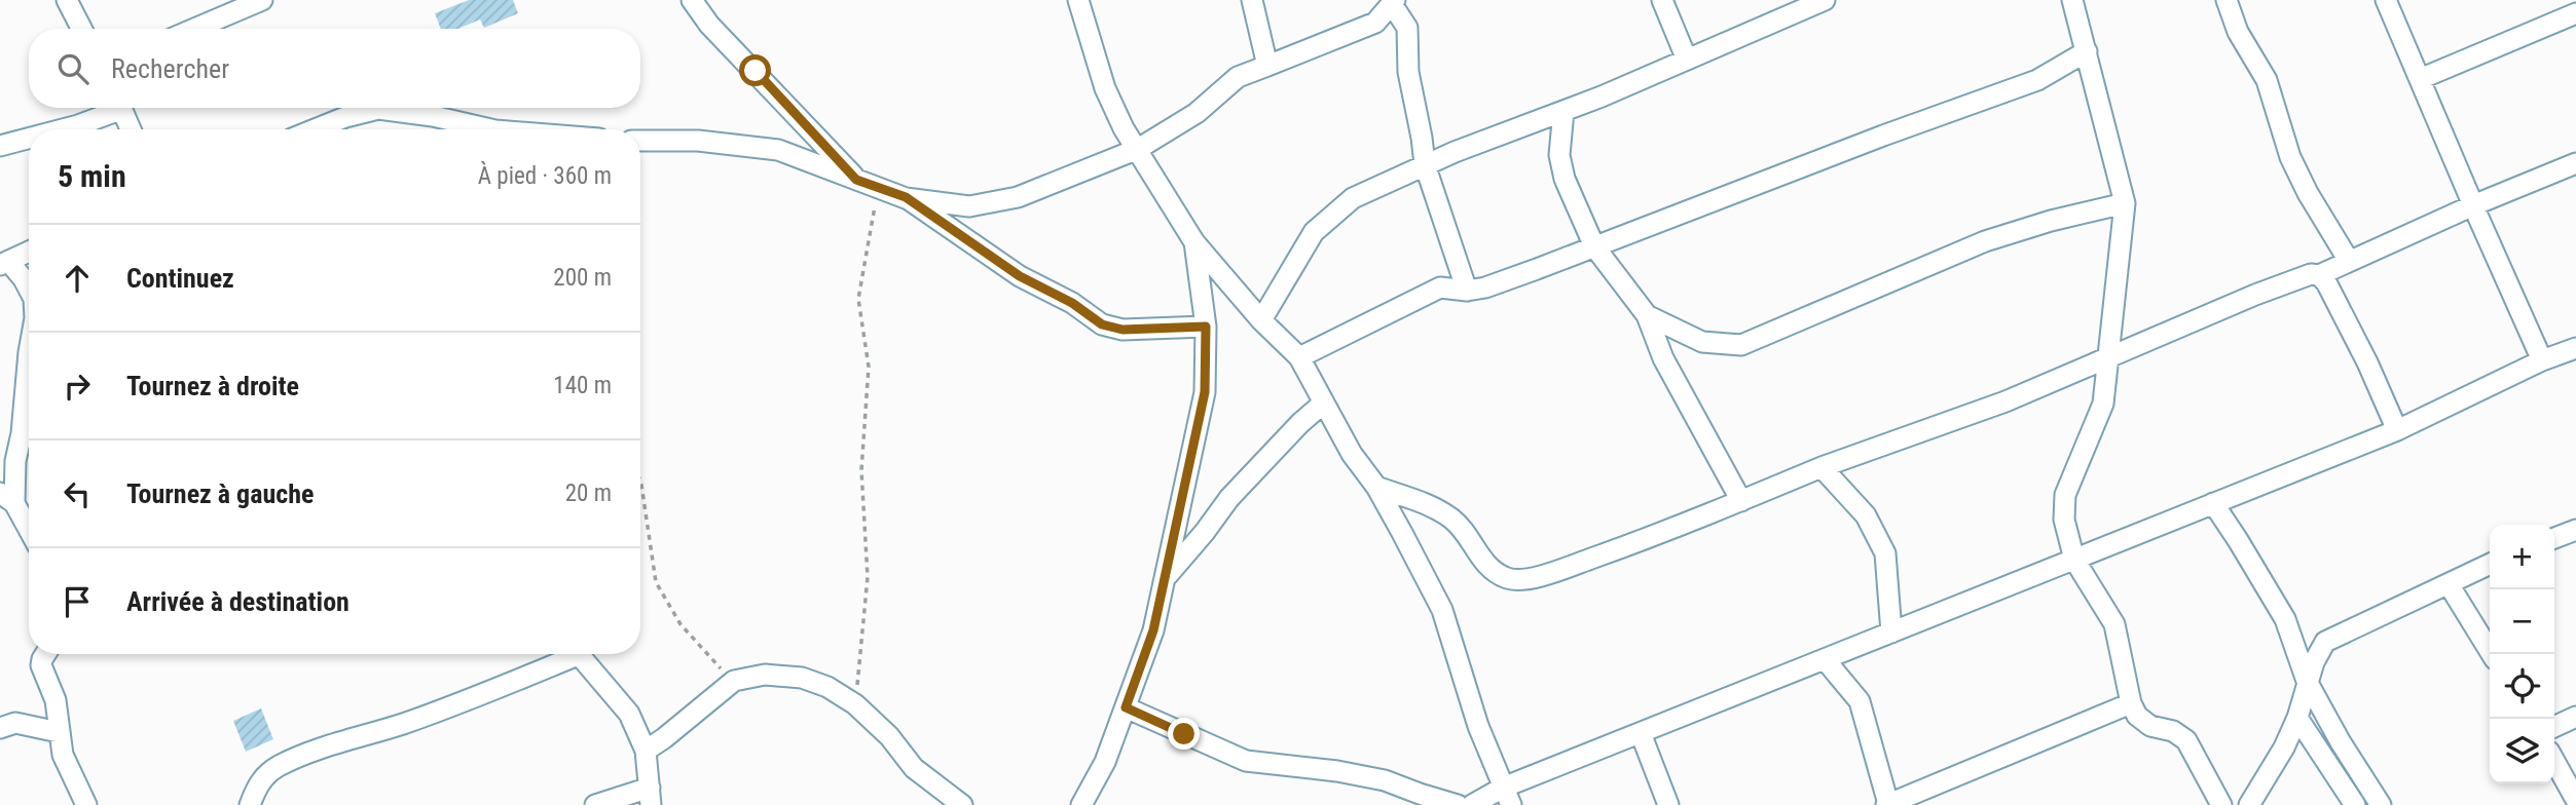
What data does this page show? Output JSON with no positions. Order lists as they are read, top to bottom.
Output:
{
  "page": {
    "search": "Rechercher",
    "heading": ["5 min", "À pied · 360 m"],
    "list": [
      ["Continuez", "200 m"],
      ["Tournez à droite", "140 m"],
      ["Tournez à gauche", "20 m"],
      "Arrivée à destination"
    ],
    "map_buttons": ["+", "−"]
  }
}
